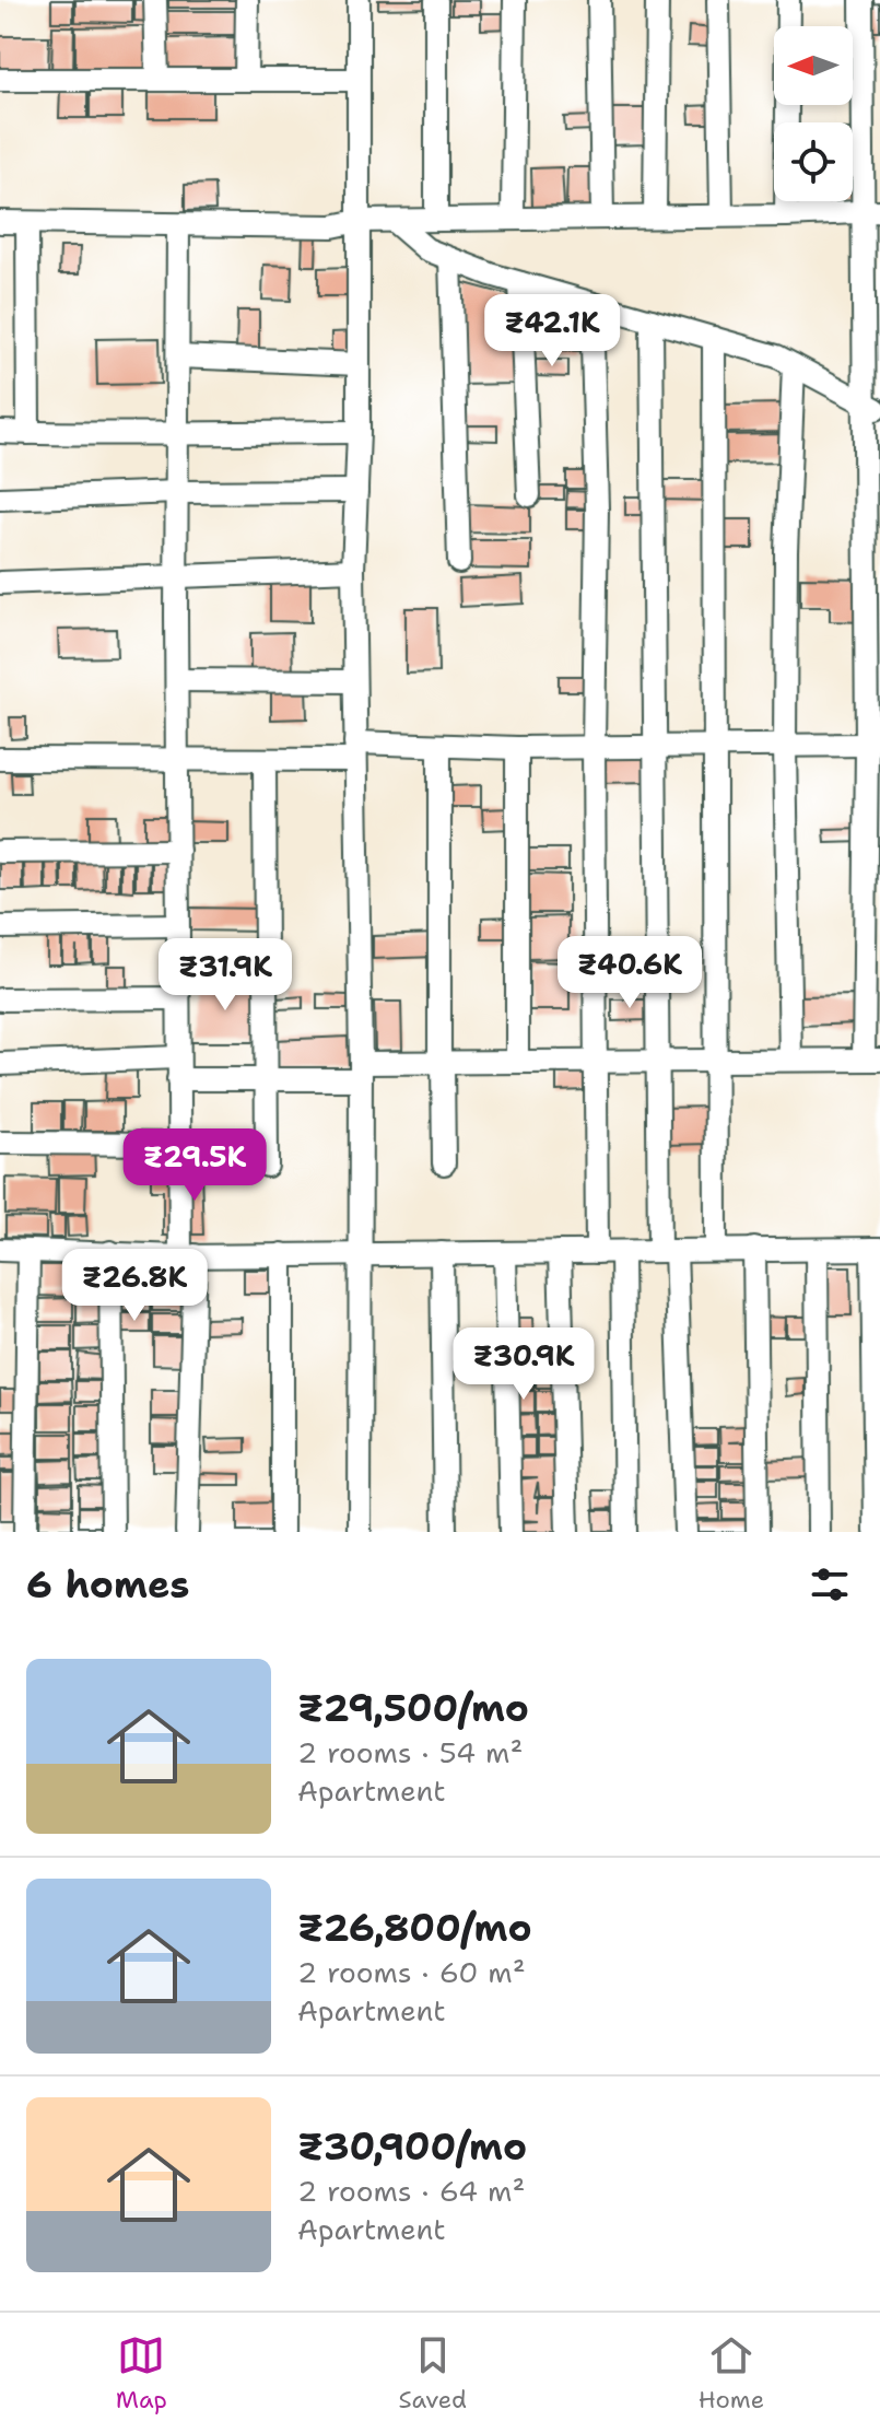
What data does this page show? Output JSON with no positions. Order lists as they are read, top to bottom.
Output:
{
  "north": "left",
  "page": {
    "price": [
      "₹42.1K",
      "₹40.6K",
      "₹31.9K",
      "₹29.5K",
      "₹26.8K",
      "₹30.9K"
    ],
    "heading": "6 homes",
    "list": [
      {
        "name": "₹29,500/mo",
        "note": "2 rooms · 54 m² · Apartment"
      },
      {
        "name": "₹26,800/mo",
        "note": "2 rooms · 60 m² · Apartment"
      },
      {
        "name": "₹30,900/mo",
        "note": "2 rooms · 64 m² · Apartment"
      }
    ],
    "tabs": ["Map", "Saved", "Home"]
  }
}
